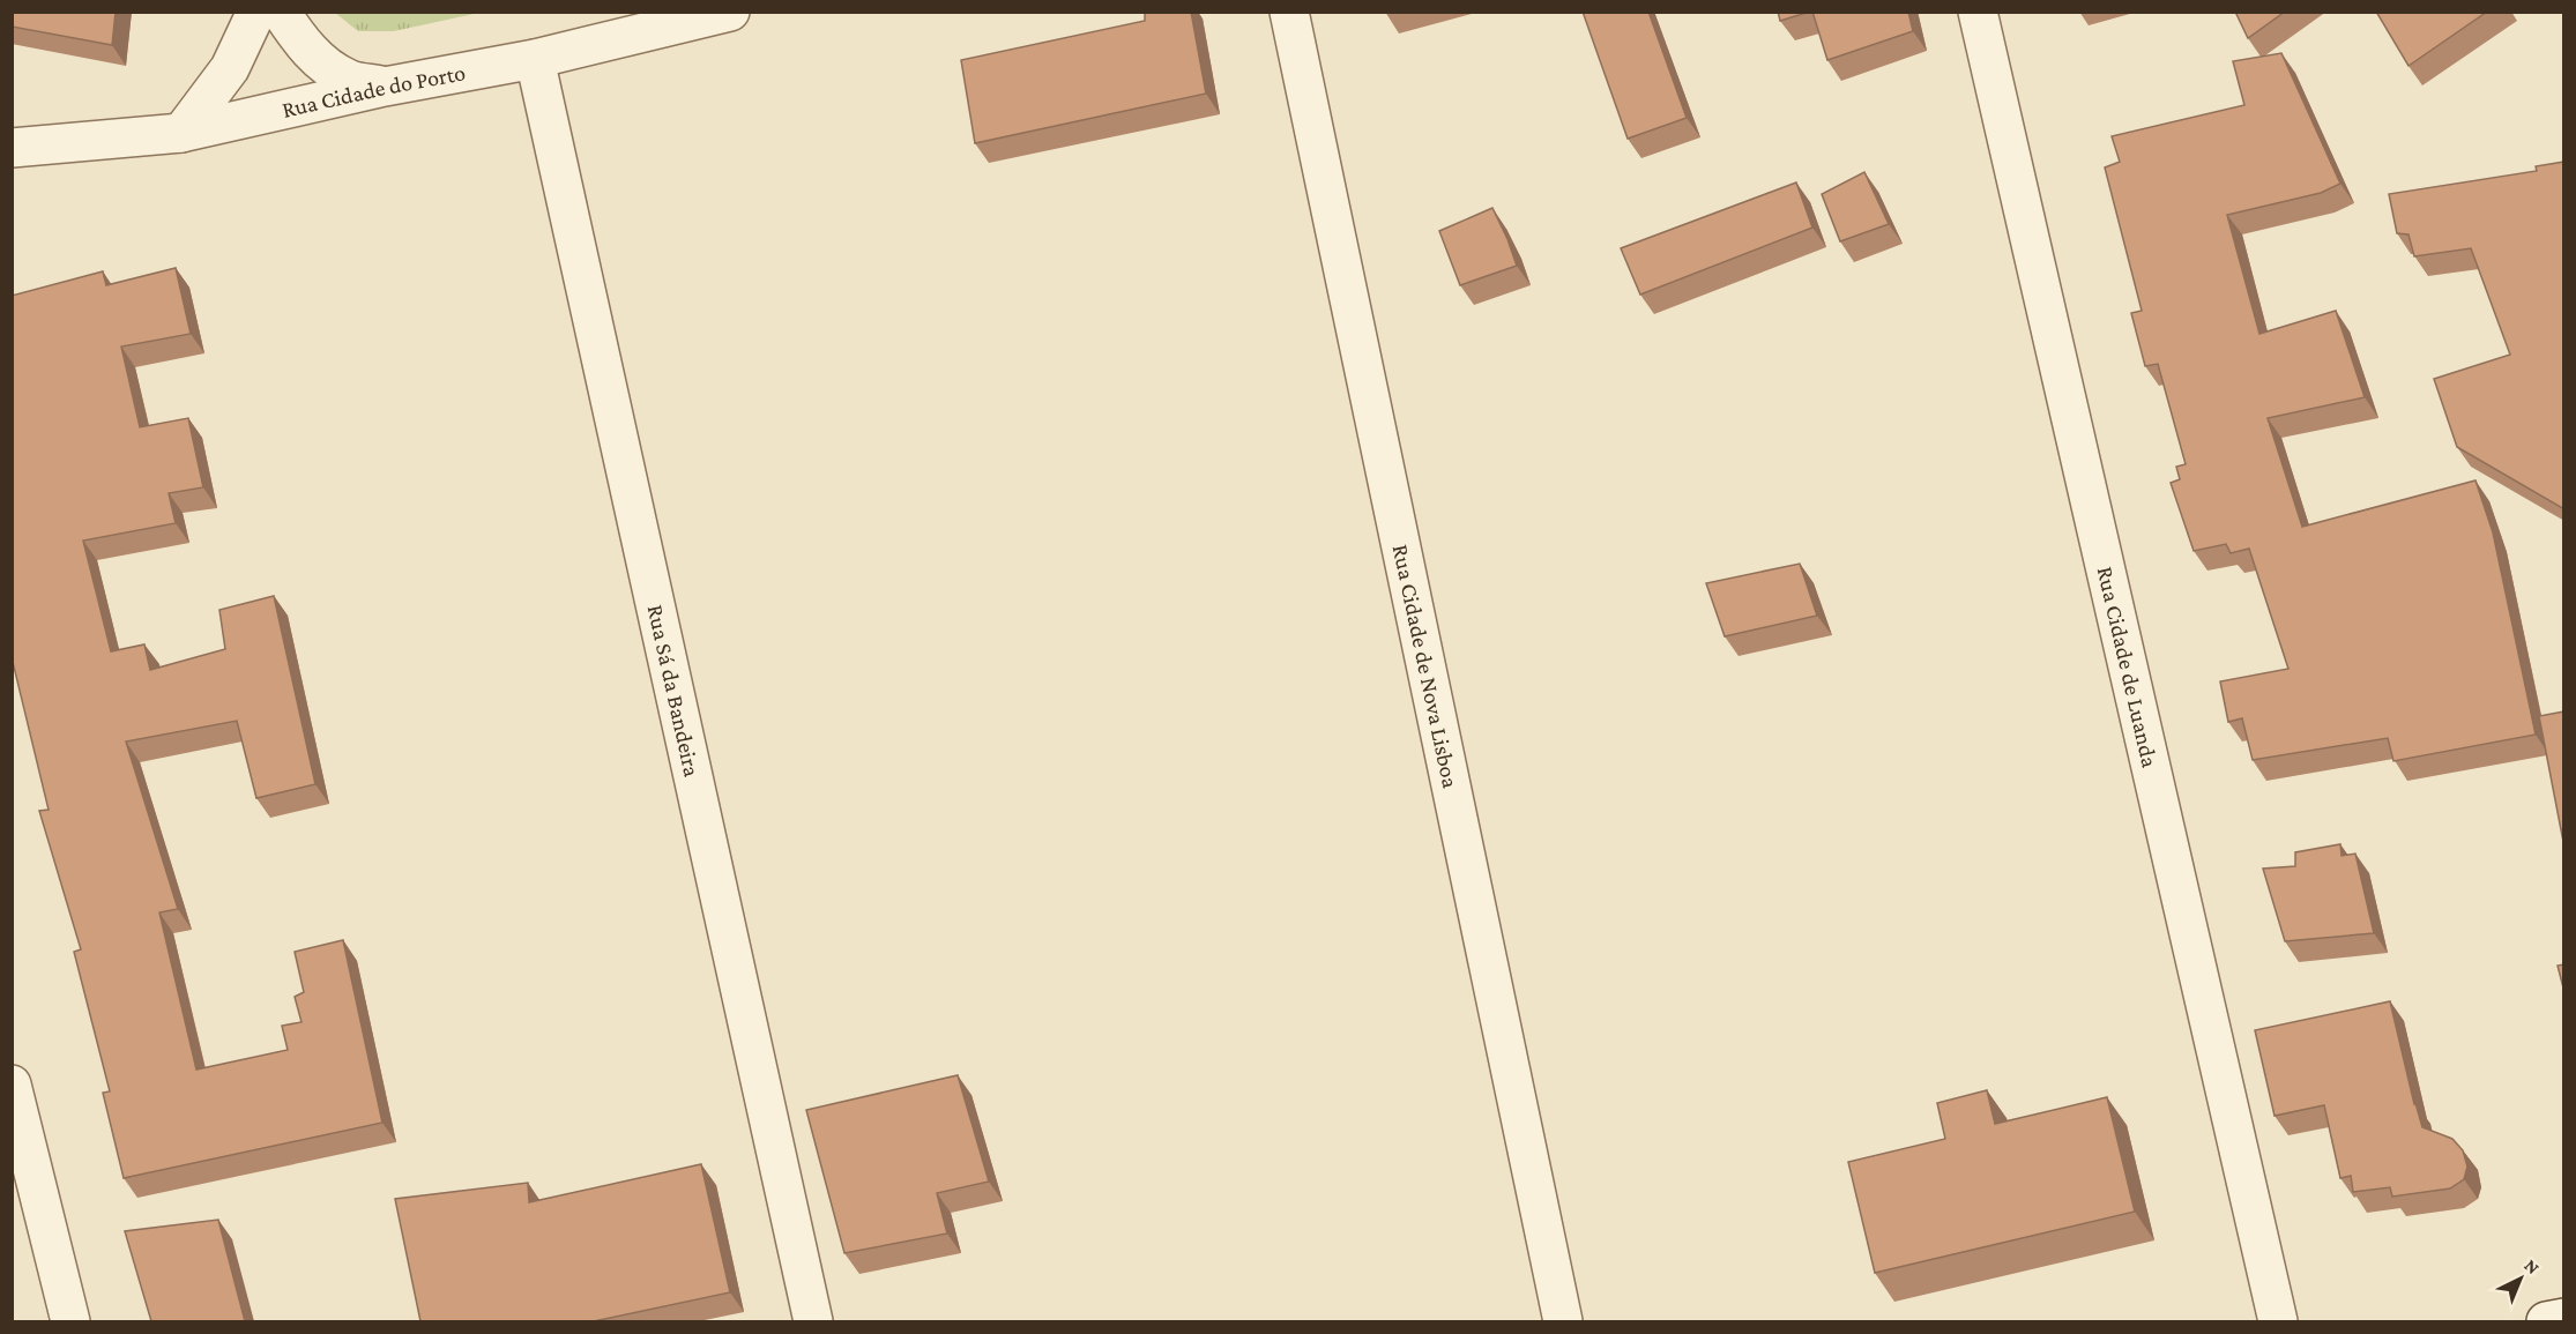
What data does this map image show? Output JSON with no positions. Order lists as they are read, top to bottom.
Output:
{
  "streets": {
    "street": [
      "Rua Cidade do Porto",
      "Rua Cidade de Nova Lisboa",
      "Rua Cidade de Luanda",
      "Rua Sá da Bandeira"
    ]
  },
  "crossings": [
    ["Rua Cidade do Porto", "Rua Sá da Bandeira"]
  ],
  "north": "top right"
}
